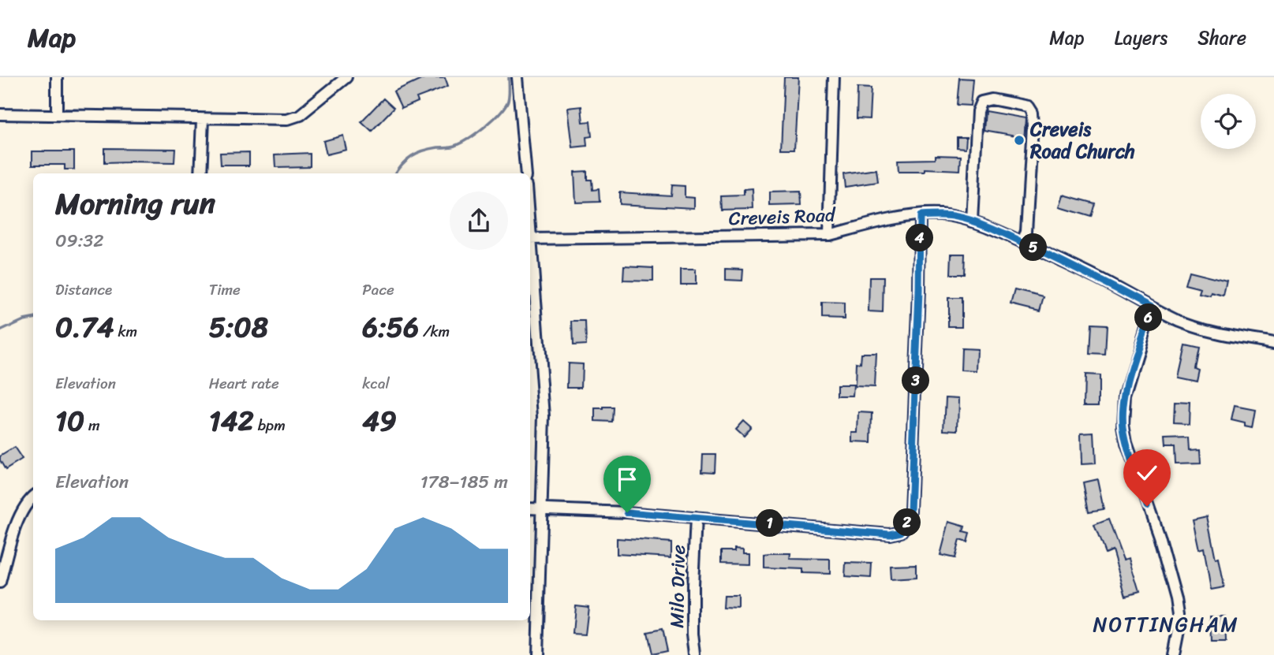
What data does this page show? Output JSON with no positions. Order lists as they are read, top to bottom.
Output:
{
  "streets": {
    "street": ["Creveis Road", "Milo Drive"]
  },
  "districts": ["NOTTINGHAM"],
  "places": ["Creveis Road Church"],
  "page": {
    "header": "Map",
    "nav": ["Map", "Layers", "Share"],
    "heading": ["Morning run", "09:32"],
    "pins": [
      "4",
      "5",
      "6",
      "3",
      "2",
      "1"
    ],
    "stats": [
      ["Distance", "0.74 km"],
      ["Time", "5:08"],
      ["Pace", "6:56 /km"],
      ["Elevation", "10 m"],
      ["Heart rate", "142 bpm"],
      ["kcal", "49"]
    ],
    "chart": ["Elevation", "178–185 m"]
  }
}
